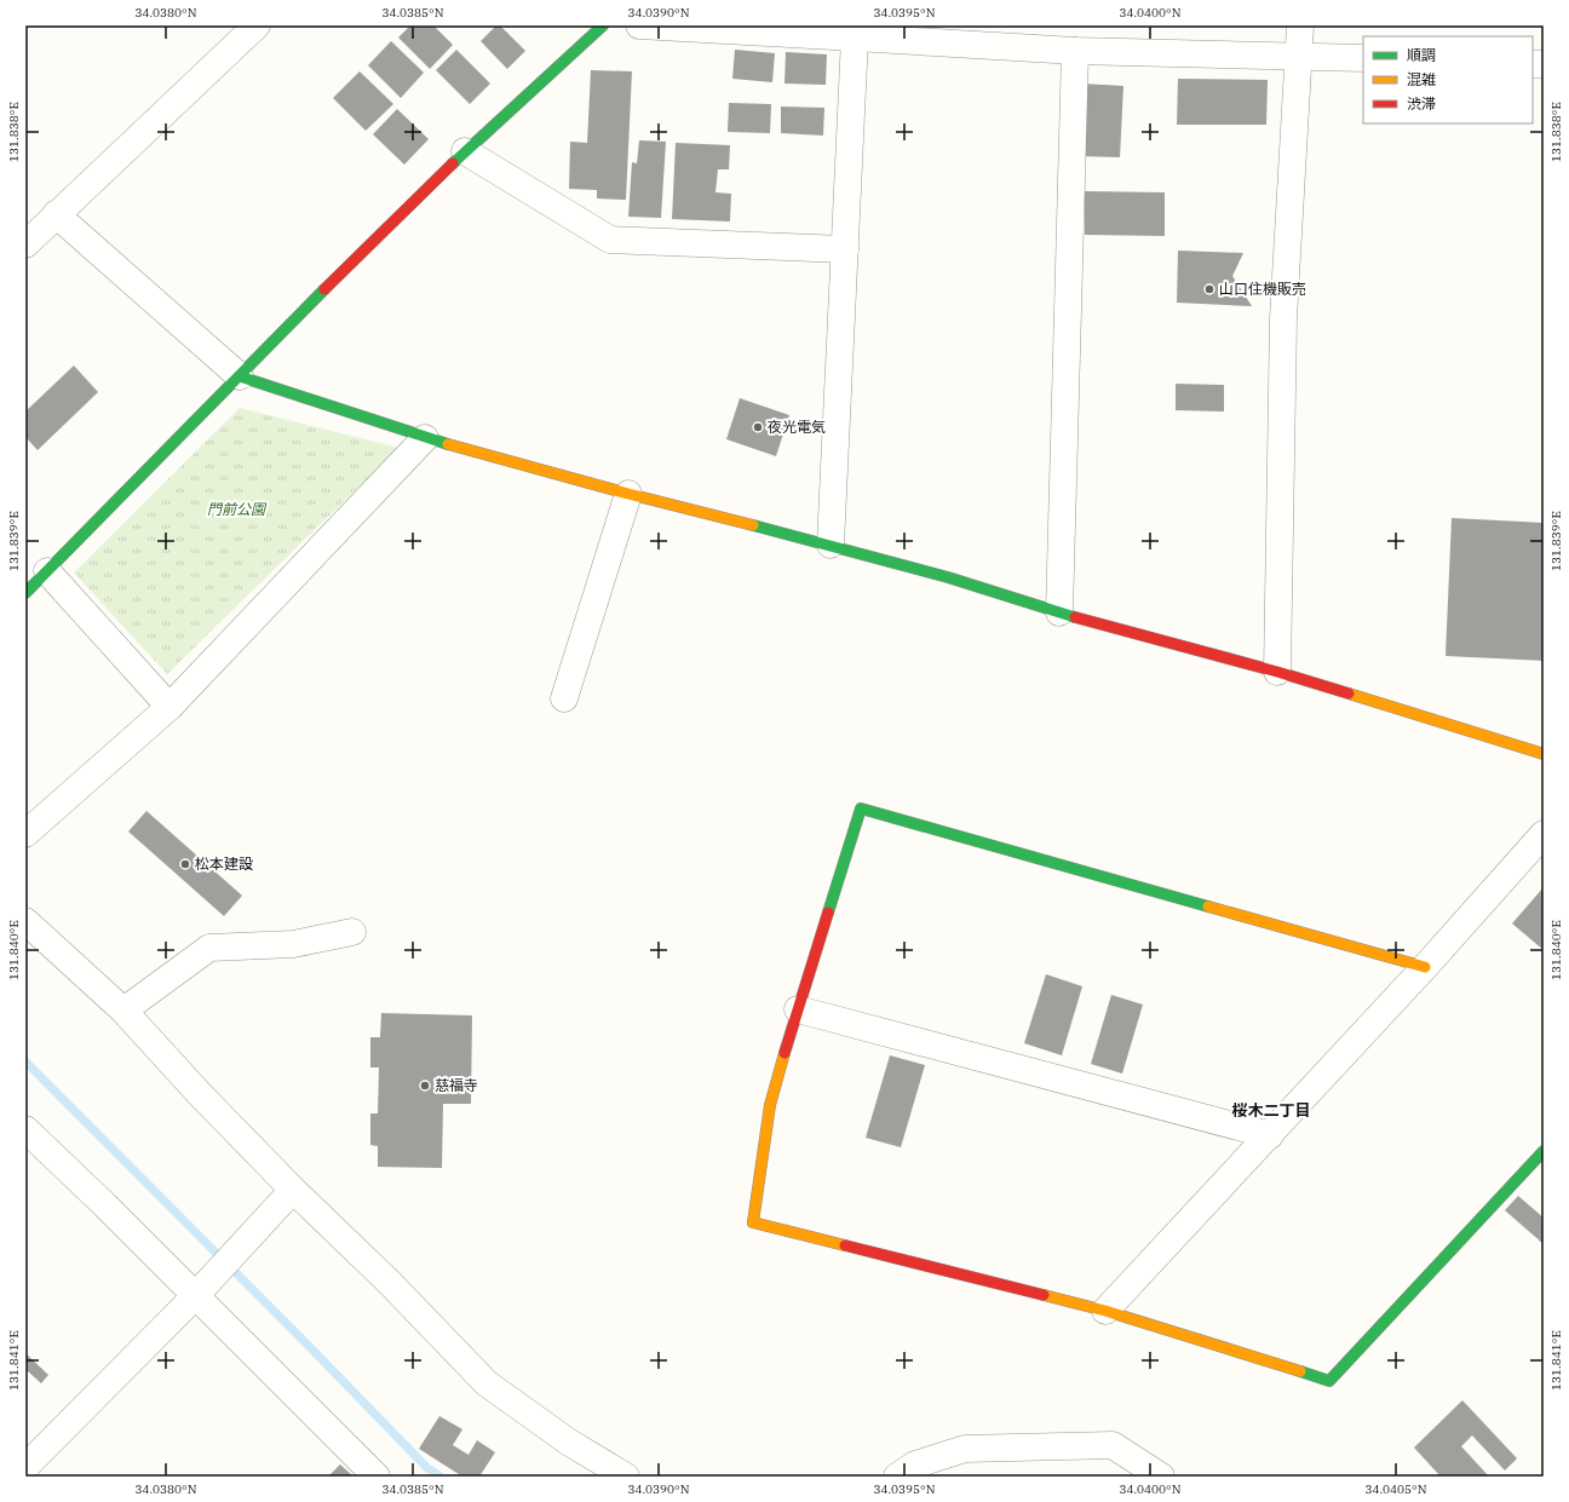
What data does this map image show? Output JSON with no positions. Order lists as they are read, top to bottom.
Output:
{
  "districts": ["桜木二丁目"],
  "parks": ["門前公園"],
  "places": [
    "山口住機販売",
    "夜光電気",
    "松本建設",
    "慈福寺"
  ],
  "legend": ["順調", "混雑", "渋滞"],
  "coordinates": [
    "34.0380°N",
    "34.0385°N",
    "34.0390°N",
    "34.0395°N",
    "34.0400°N",
    "131.838°E",
    "131.839°E",
    "131.840°E",
    "131.841°E",
    "34.0405°N"
  ]
}
